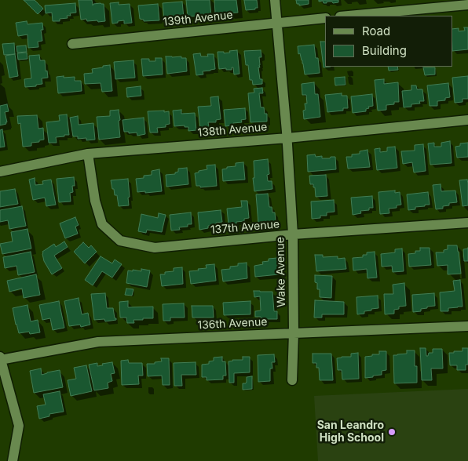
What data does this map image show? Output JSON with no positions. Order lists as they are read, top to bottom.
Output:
{
  "streets": {
    "street": [
      "139th Avenue",
      "138th Avenue",
      "137th Avenue",
      "Wake Avenue",
      "136th Avenue"
    ]
  },
  "crossings": [
    ["139th Avenue", "Wake Avenue"],
    ["138th Avenue", "137th Avenue"],
    ["138th Avenue", "Wake Avenue"],
    ["137th Avenue", "Wake Avenue"],
    ["Wake Avenue", "136th Avenue"]
  ],
  "places": ["San Leandro High School"],
  "legend": ["Road", "Building"]
}
